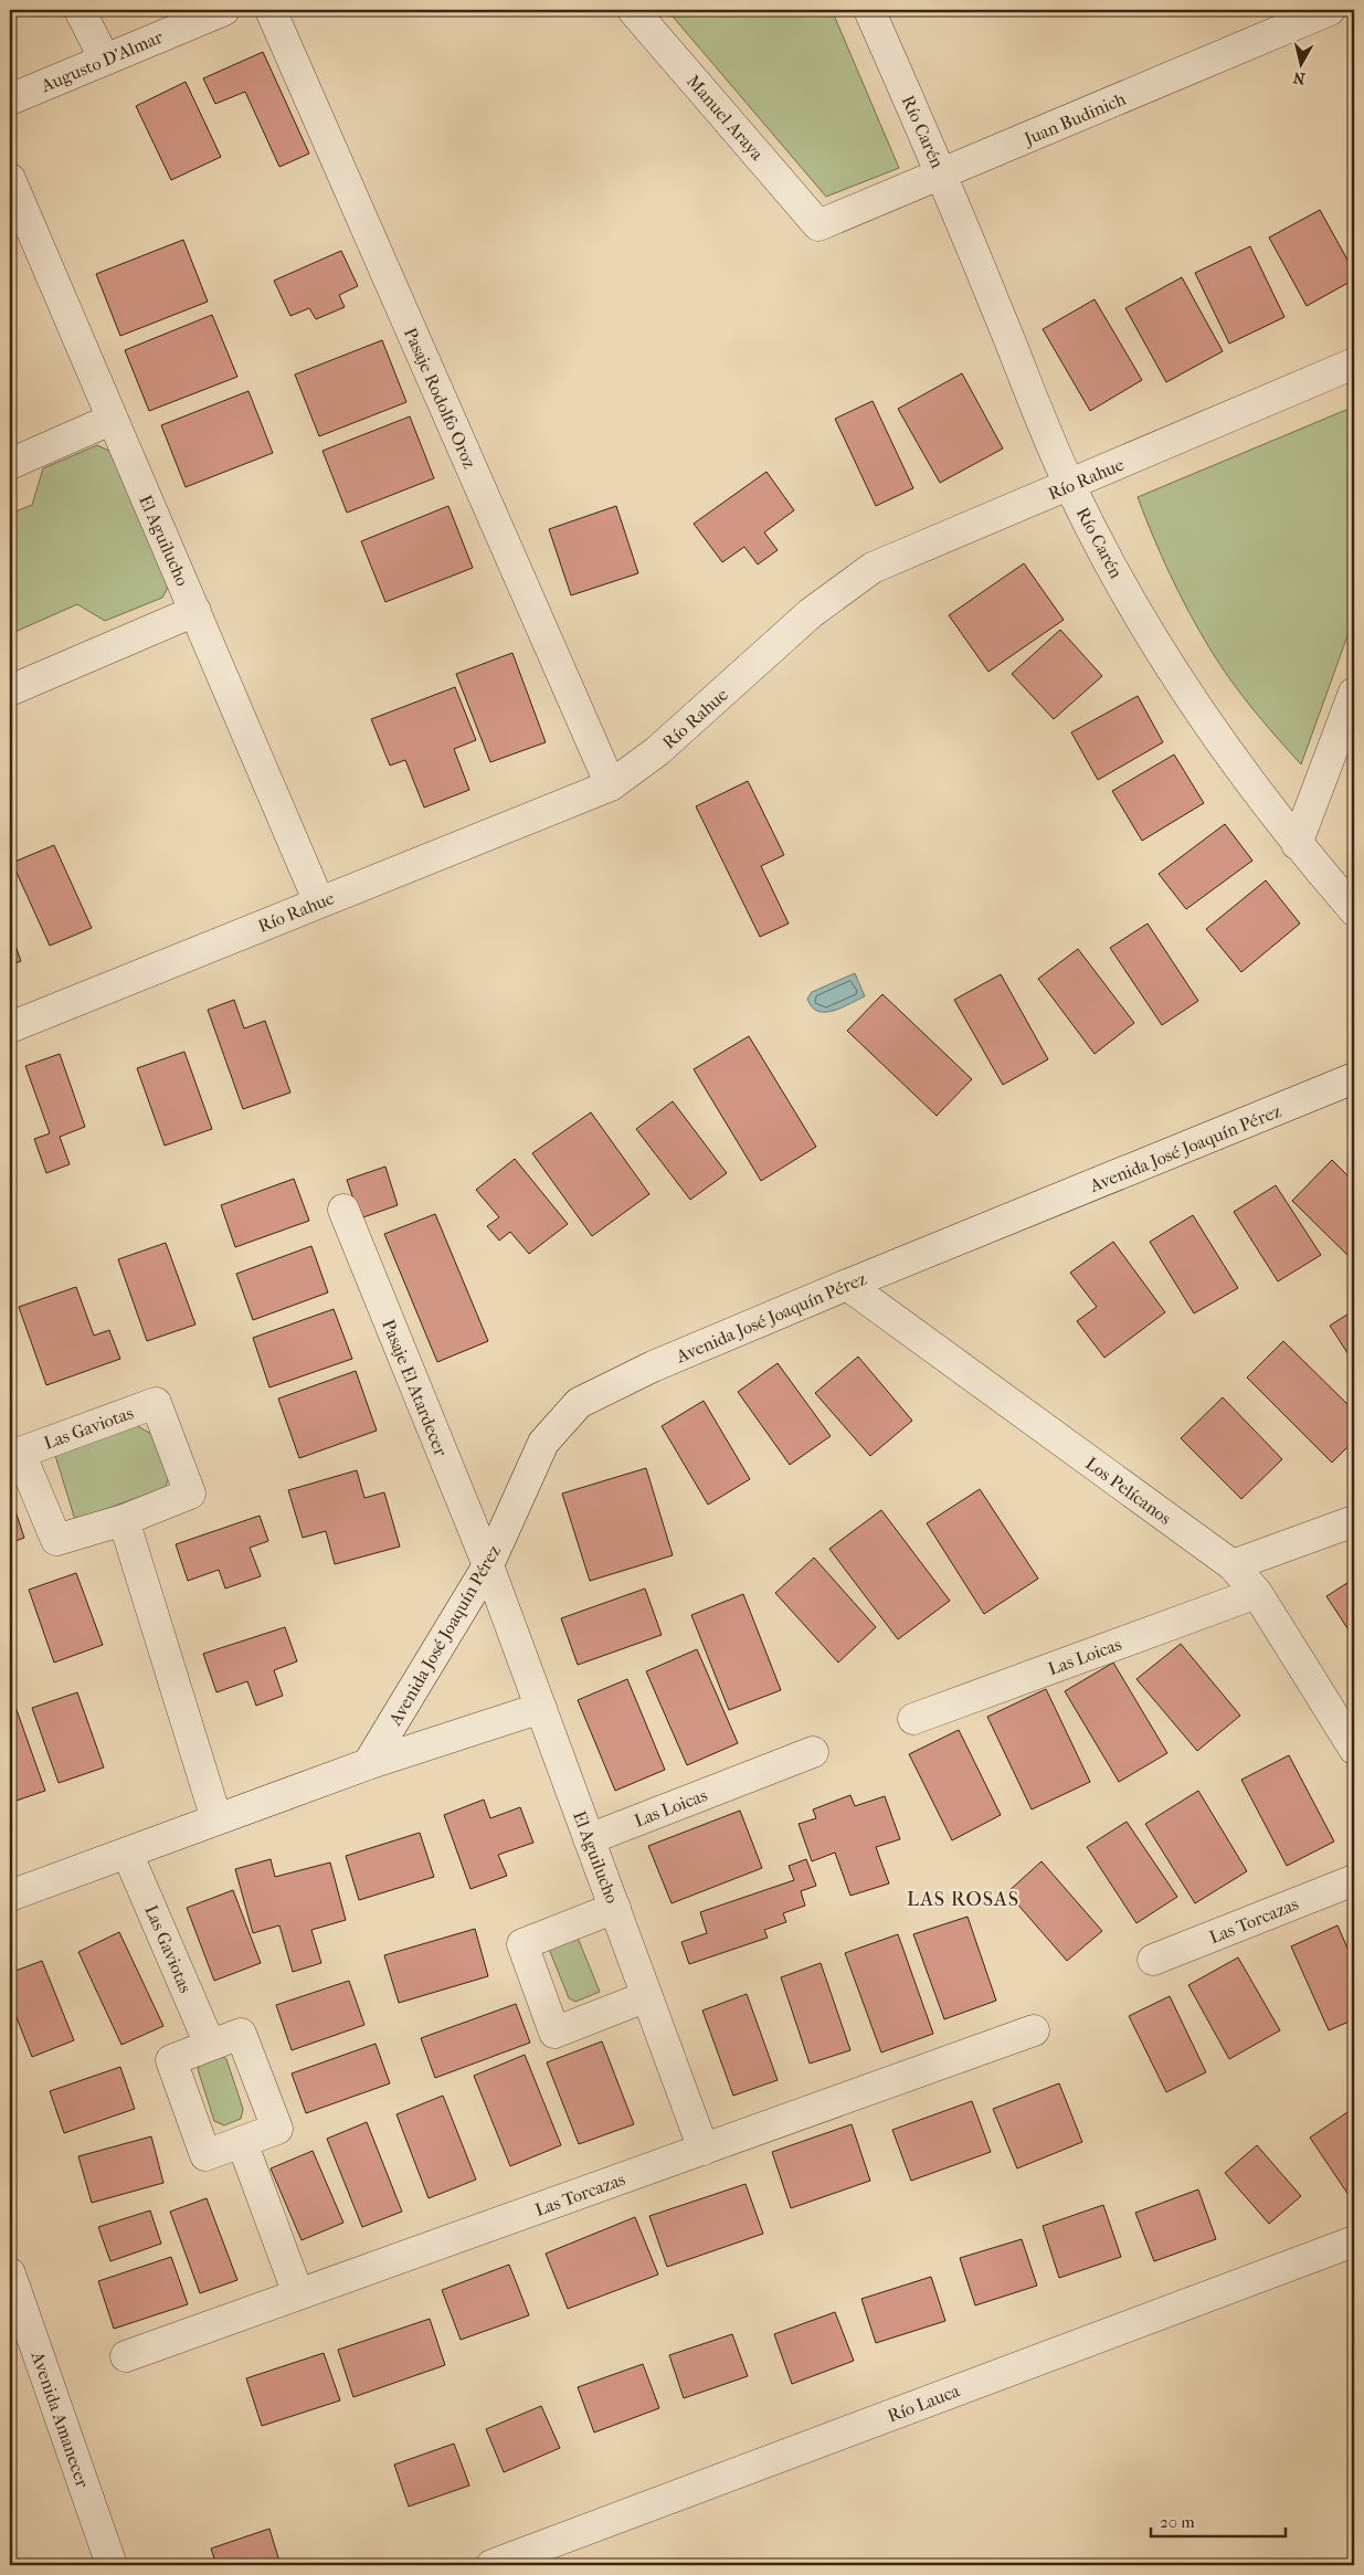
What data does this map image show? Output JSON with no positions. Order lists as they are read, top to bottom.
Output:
{
  "streets": {
    "street": [
      "Augusto D'Almar",
      "Manuel Araya",
      "Juan Budinich",
      "Río Carén",
      "Pasaje Rodolfo Oroz",
      "Río Rahue",
      "El Aguilucho",
      "Avenida José Joaquín Pérez",
      "Pasaje El Atardecer",
      "Las Gaviotas",
      "Los Pelícanos",
      "Las Loicas",
      "Las Torcazas",
      "Río Lauca",
      "Avenida Amanecer"
    ]
  },
  "crossings": [
    ["Manuel Araya", "Juan Budinich"],
    ["Juan Budinich", "Río Carén"],
    ["Río Carén", "Río Rahue"],
    ["Pasaje Rodolfo Oroz", "Río Rahue"],
    ["Río Rahue", "El Aguilucho"],
    ["El Aguilucho", "Avenida José Joaquín Pérez"],
    ["El Aguilucho", "Pasaje El Atardecer"],
    ["El Aguilucho", "Las Loicas"],
    ["El Aguilucho", "Las Torcazas"],
    ["Avenida José Joaquín Pérez", "Pasaje El Atardecer"],
    ["Avenida José Joaquín Pérez", "Las Gaviotas"],
    ["Avenida José Joaquín Pérez", "Los Pelícanos"],
    ["Los Pelícanos", "Las Loicas"]
  ],
  "districts": ["LAS ROSAS"],
  "scale_bar": "20 m",
  "north": "bottom"
}
